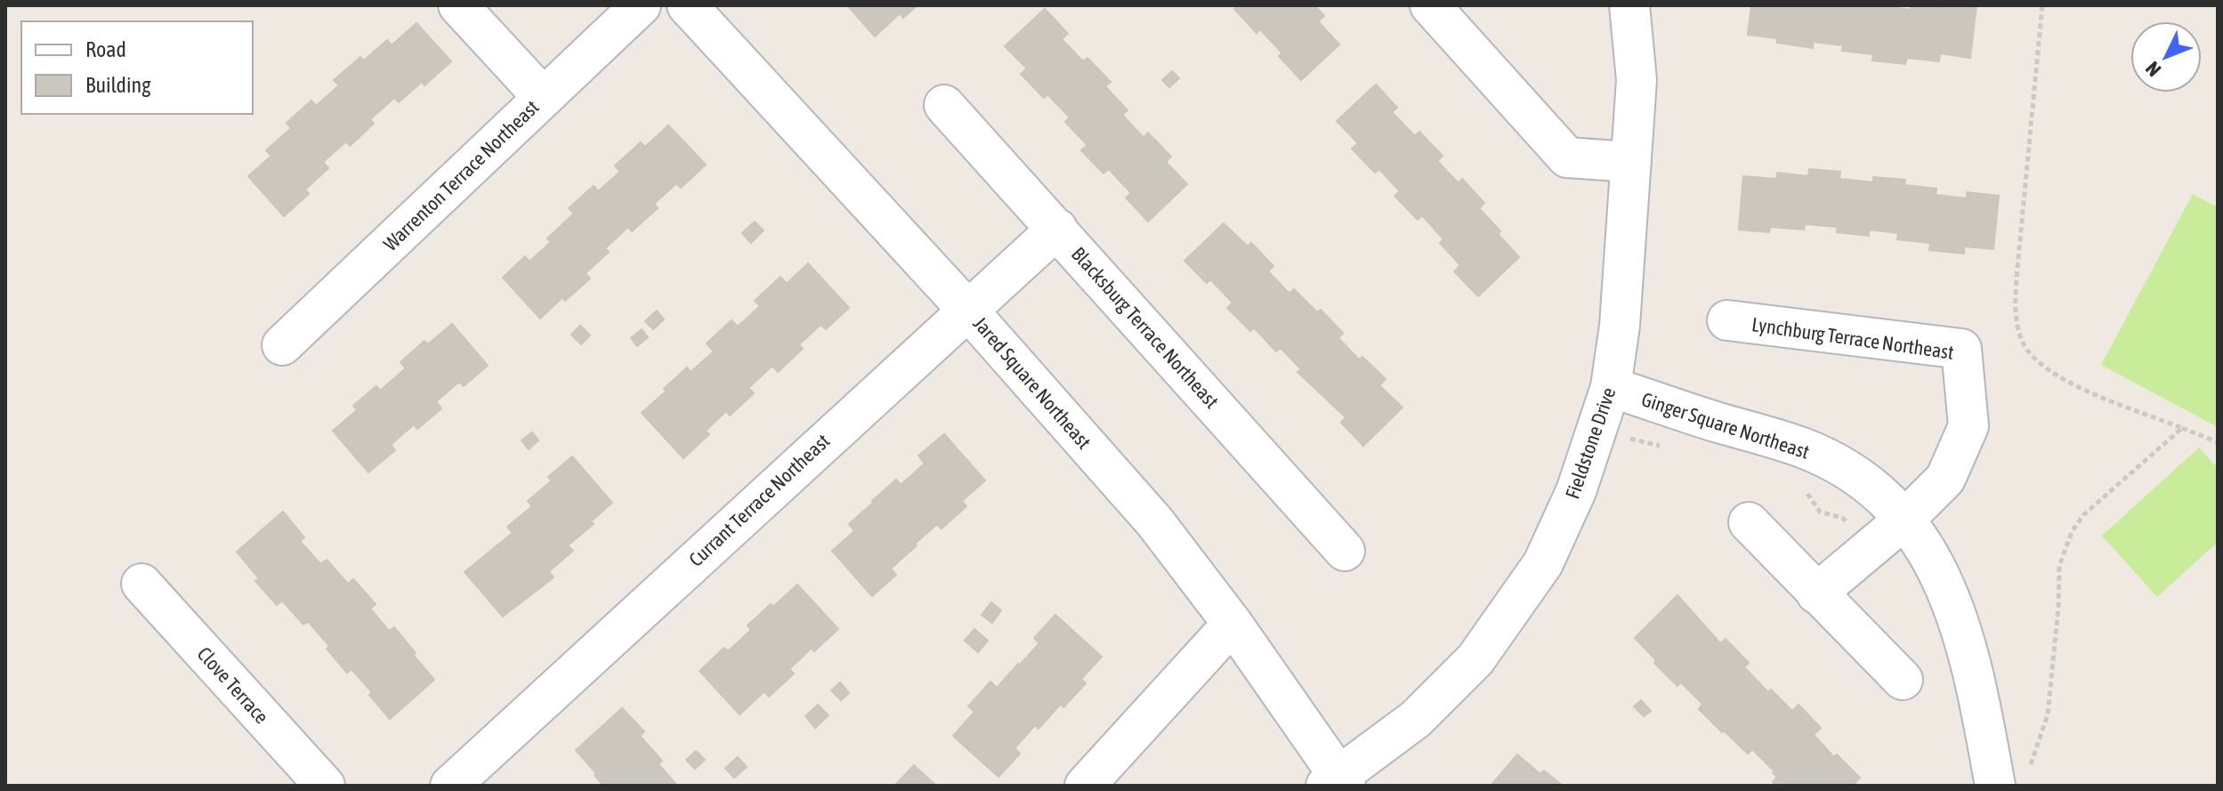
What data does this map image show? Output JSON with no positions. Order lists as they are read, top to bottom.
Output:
{
  "streets": {
    "street": [
      "Warrenton Terrace Northeast",
      "Blacksburg Terrace Northeast",
      "Lynchburg Terrace Northeast",
      "Jared Square Northeast",
      "Ginger Square Northeast",
      "Fieldstone Drive",
      "Currant Terrace Northeast",
      "Clove Terrace"
    ]
  },
  "crossings": [
    ["Blacksburg Terrace Northeast", "Currant Terrace Northeast"],
    ["Lynchburg Terrace Northeast", "Ginger Square Northeast"],
    ["Jared Square Northeast", "Fieldstone Drive"],
    ["Jared Square Northeast", "Currant Terrace Northeast"],
    ["Ginger Square Northeast", "Fieldstone Drive"]
  ],
  "legend": ["Road", "Building"],
  "north": "bottom left"
}
